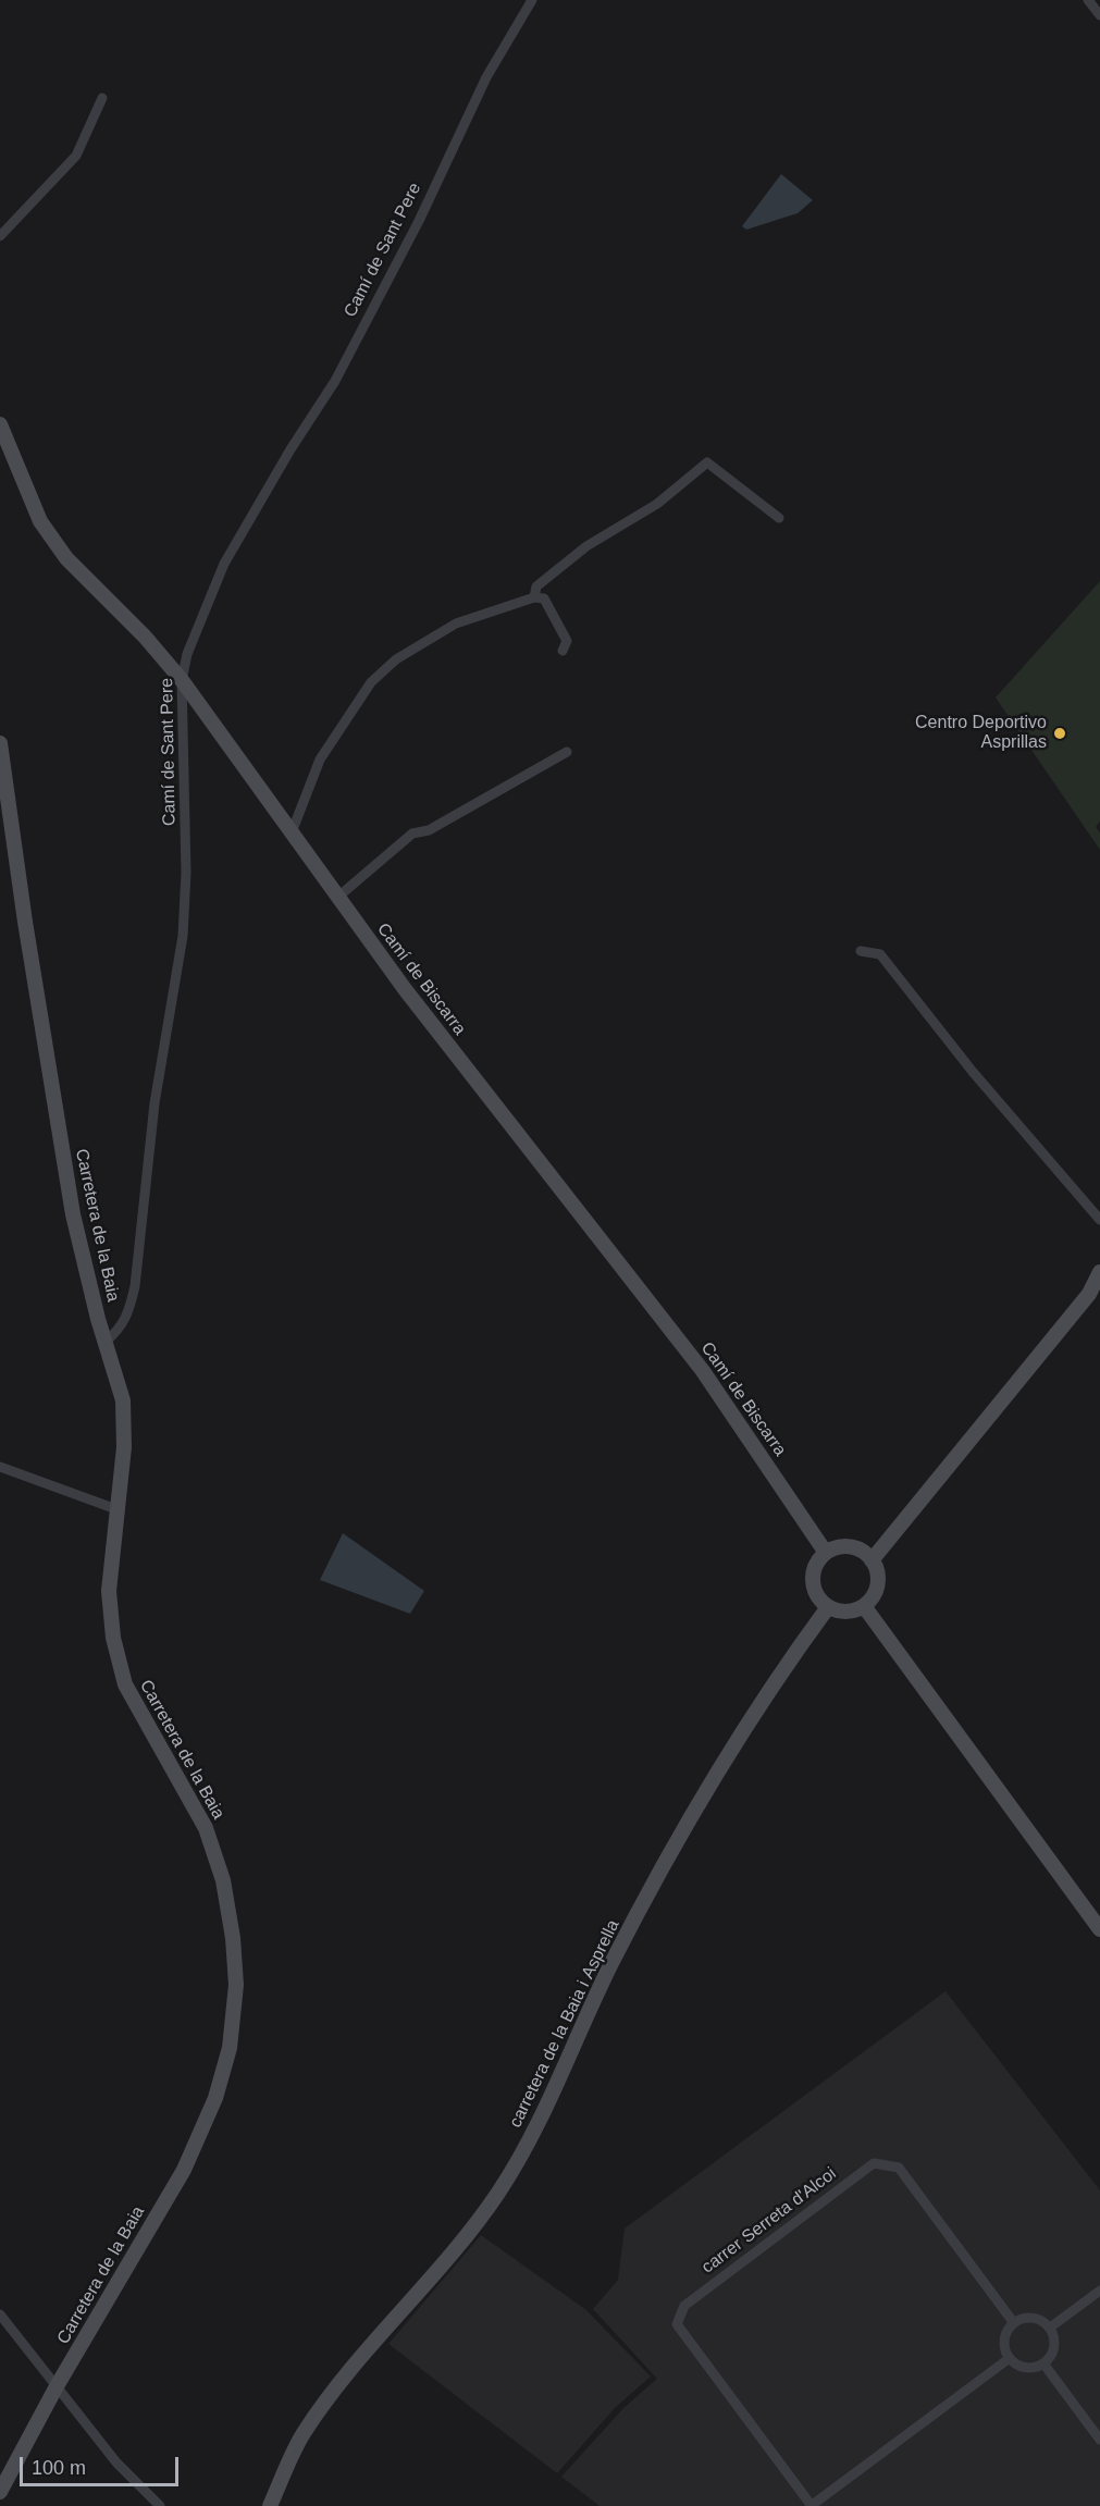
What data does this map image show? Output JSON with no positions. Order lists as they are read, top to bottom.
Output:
{
  "streets": {
    "main road": ["Camí de Biscarra", "Carretera de la Baia", "carretera de la Baia i Asprella"],
    "street": ["Camí de Sant Pere", "carrer Serreta d'Alcoi"]
  },
  "crossings": [
    ["Camí de Sant Pere", "Camí de Biscarra"],
    ["Camí de Sant Pere", "Carretera de la Baia"],
    ["Camí de Biscarra", "carretera de la Baia i Asprella"]
  ],
  "places": ["Centro Deportivo Asprillas"],
  "scale_bar": "100 m"
}
